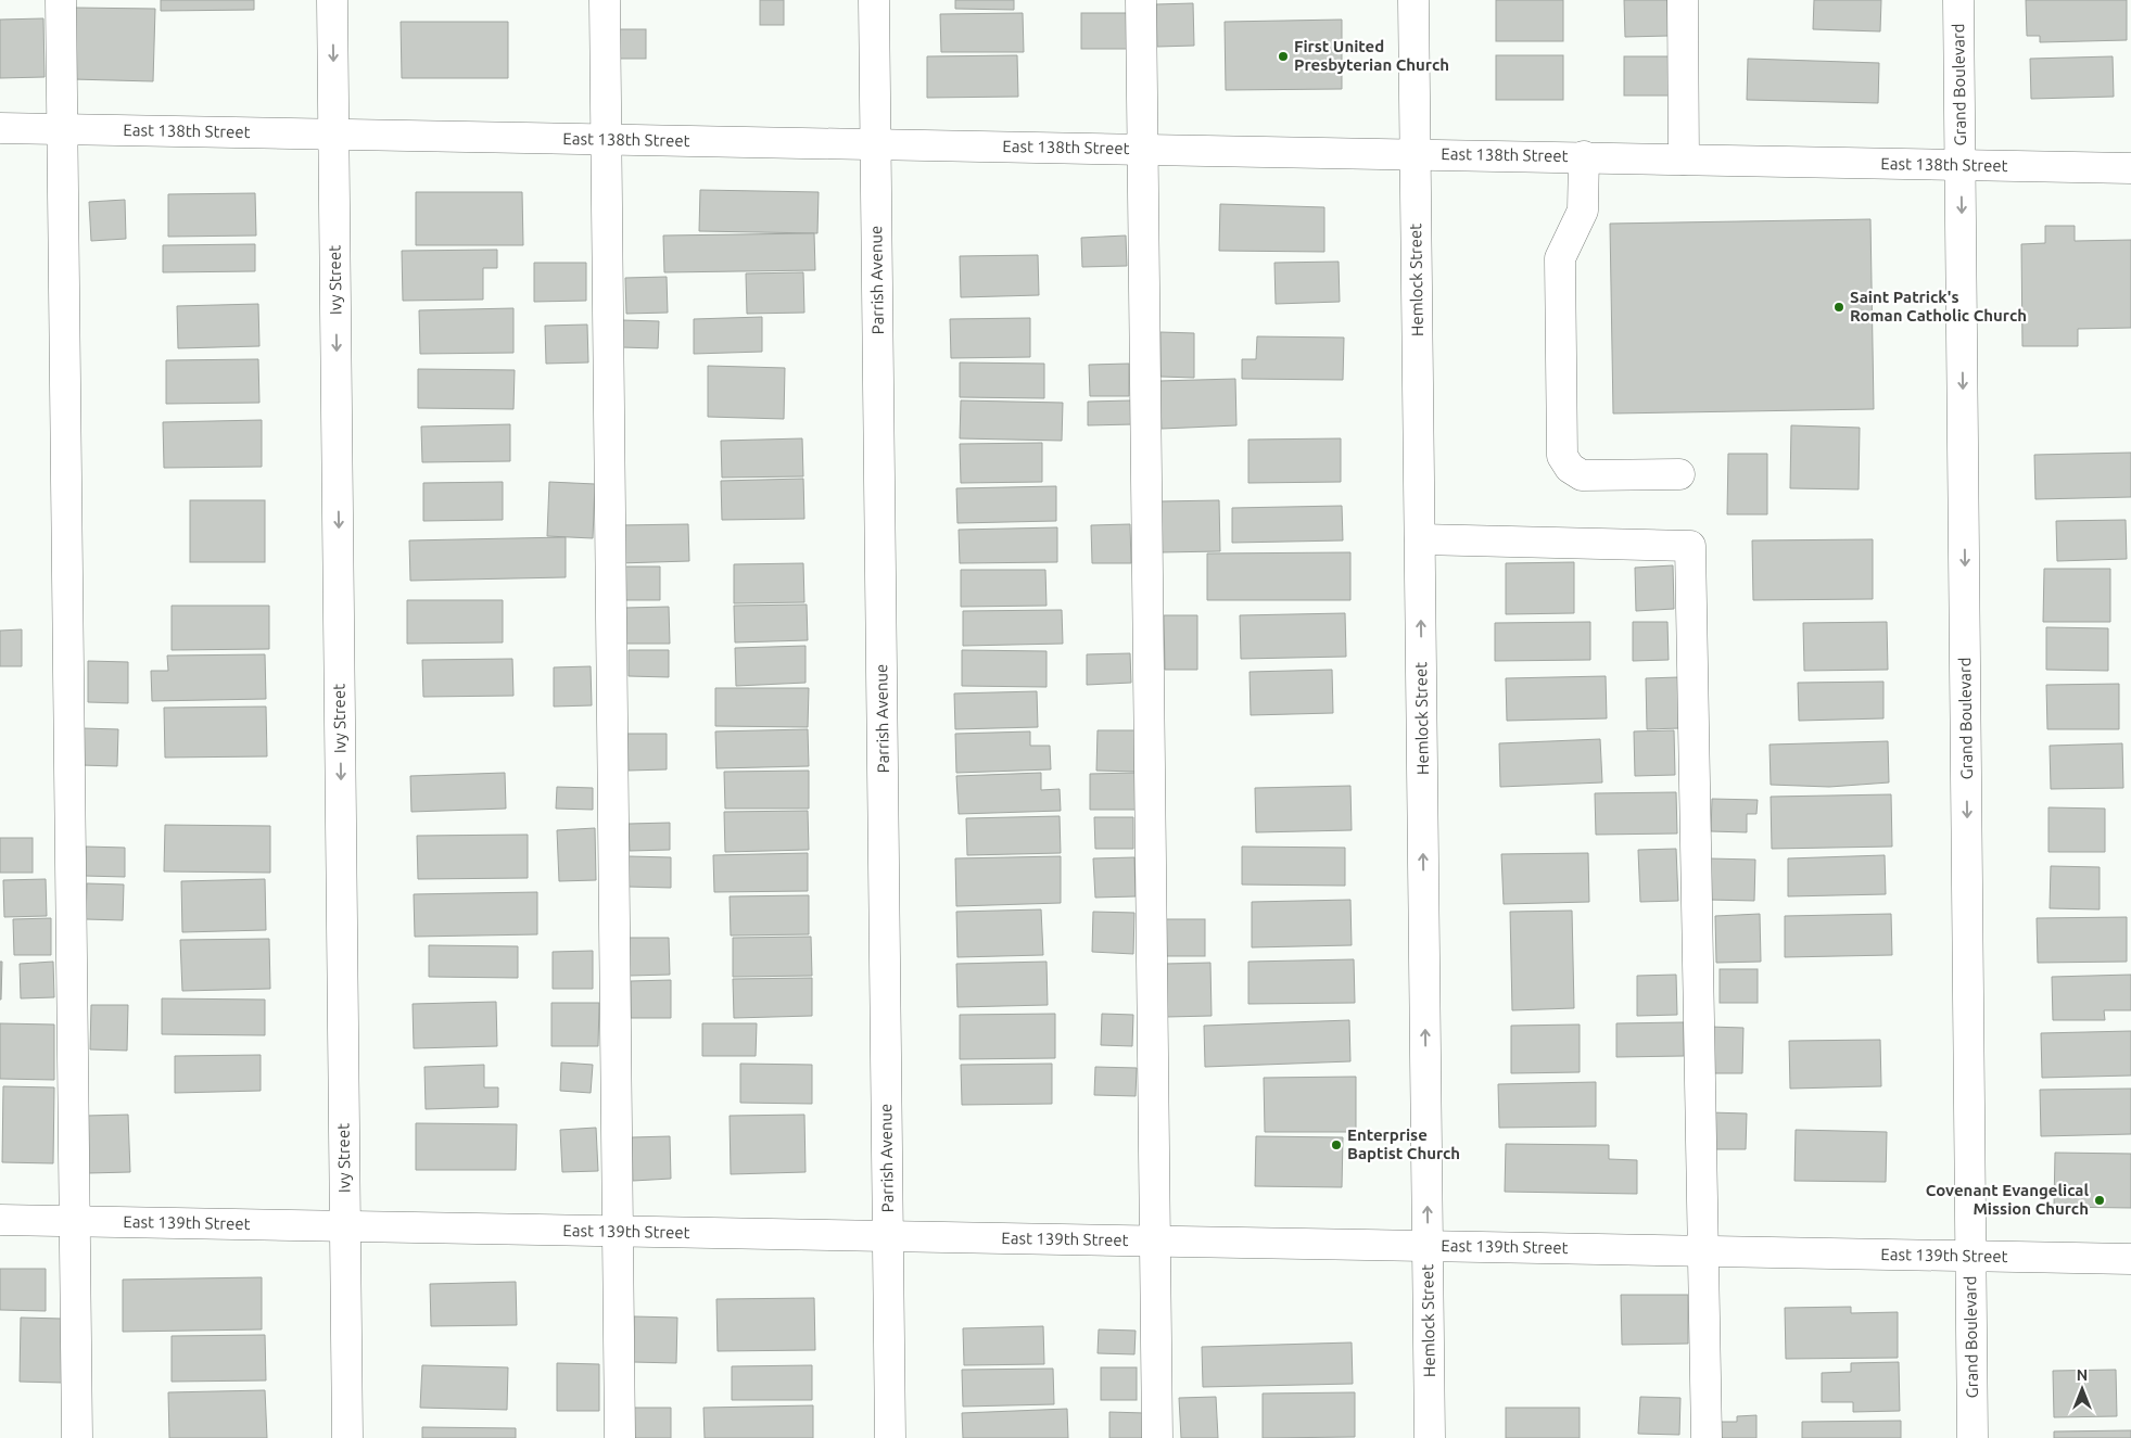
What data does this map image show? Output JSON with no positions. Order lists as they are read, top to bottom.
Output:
{
  "streets": {
    "street": [
      "Grand Boulevard",
      "East 138th Street",
      "Ivy Street",
      "Parrish Avenue",
      "Hemlock Street",
      "East 139th Street"
    ]
  },
  "crossings": [
    ["Grand Boulevard", "East 138th Street"],
    ["Grand Boulevard", "East 139th Street"],
    ["East 138th Street", "Ivy Street"],
    ["East 138th Street", "Parrish Avenue"],
    ["East 138th Street", "Hemlock Street"],
    ["Ivy Street", "East 139th Street"],
    ["Parrish Avenue", "East 139th Street"],
    ["Hemlock Street", "East 139th Street"]
  ],
  "one_way": ["Grand Boulevard", "Ivy Street", "Hemlock Street"],
  "places": [
    "First United Presbyterian Church",
    "Saint Patrick's Roman Catholic Church",
    "Enterprise Baptist Church",
    "Covenant Evangelical Mission Church"
  ],
  "north": "top"
}
